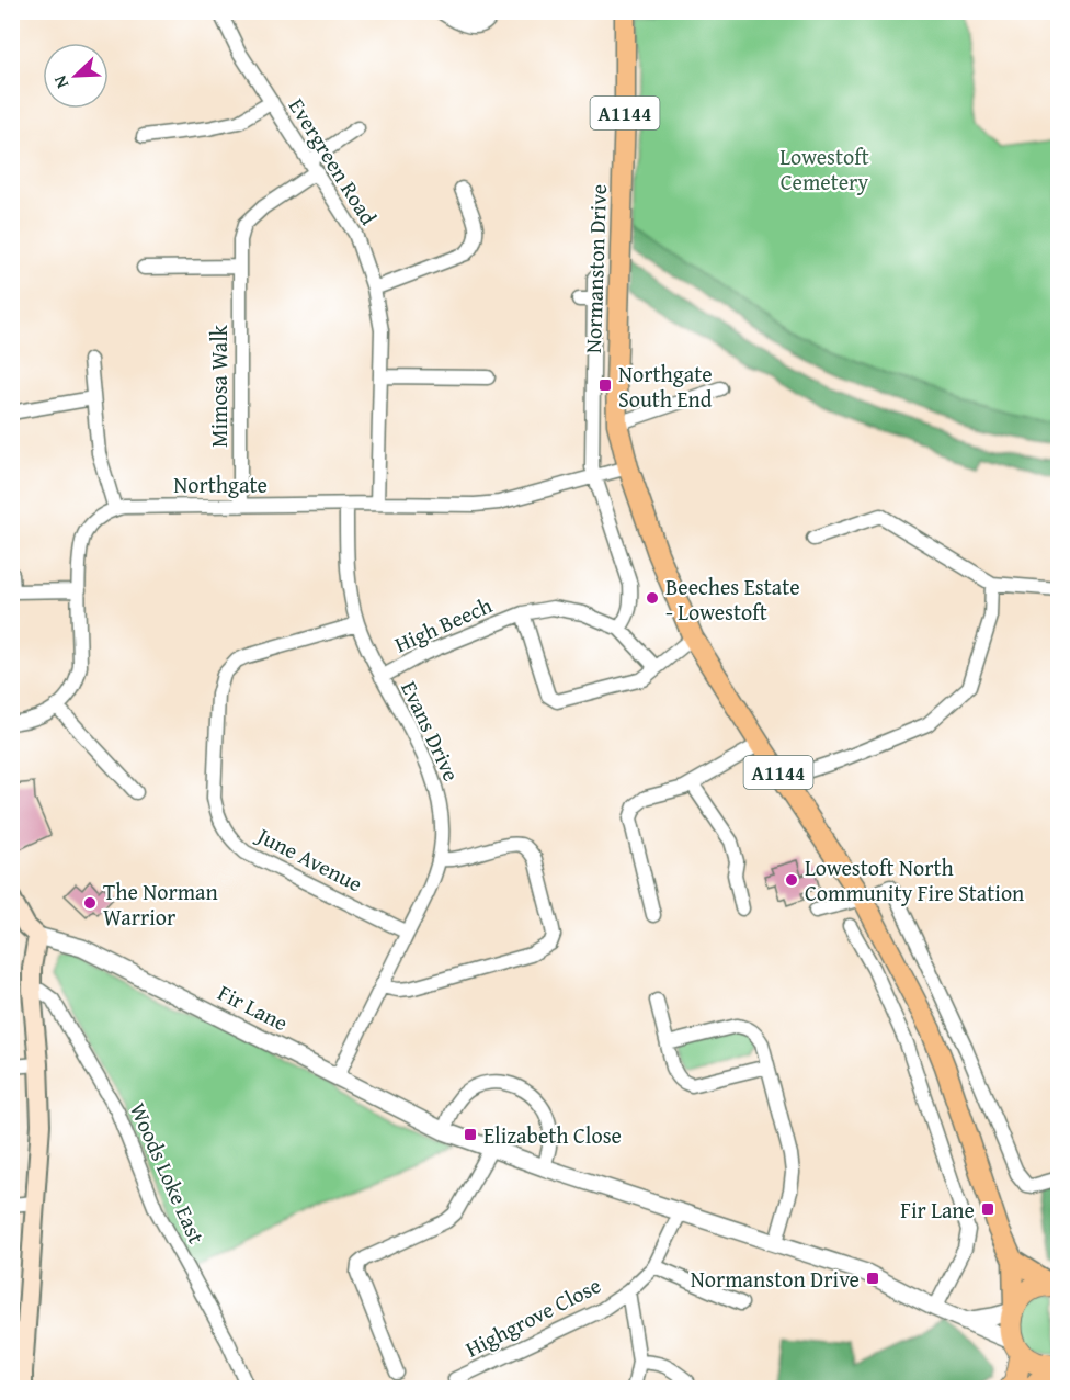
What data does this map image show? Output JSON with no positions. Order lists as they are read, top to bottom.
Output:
{
  "streets": {
    "main road": ["A1144", "Normanston Drive"],
    "street": [
      "Evergreen Road",
      "Mimosa Walk",
      "Northgate",
      "High Beech",
      "Evans Drive",
      "June Avenue",
      "Fir Lane",
      "Woods Loke East",
      "Highgrove Close"
    ]
  },
  "crossings": [
    ["Evergreen Road", "Mimosa Walk"],
    ["Evergreen Road", "Northgate"],
    ["Normanston Drive", "Northgate"],
    ["Normanston Drive", "High Beech"],
    ["Mimosa Walk", "Northgate"],
    ["Northgate", "Evans Drive"],
    ["High Beech", "Evans Drive"],
    ["Evans Drive", "June Avenue"],
    ["Evans Drive", "Fir Lane"],
    ["Fir Lane", "Highgrove Close"]
  ],
  "parks": ["Lowestoft Cemetery"],
  "places": {
    "transit": [
      "Northgate South End",
      "Elizabeth Close",
      "Fir Lane",
      "Normanston Drive"
    ],
    "other": ["Beeches Estate - Lowestoft", "Lowestoft North Community Fire Station", "The Norman Warrior"]
  },
  "north": "bottom left"
}
